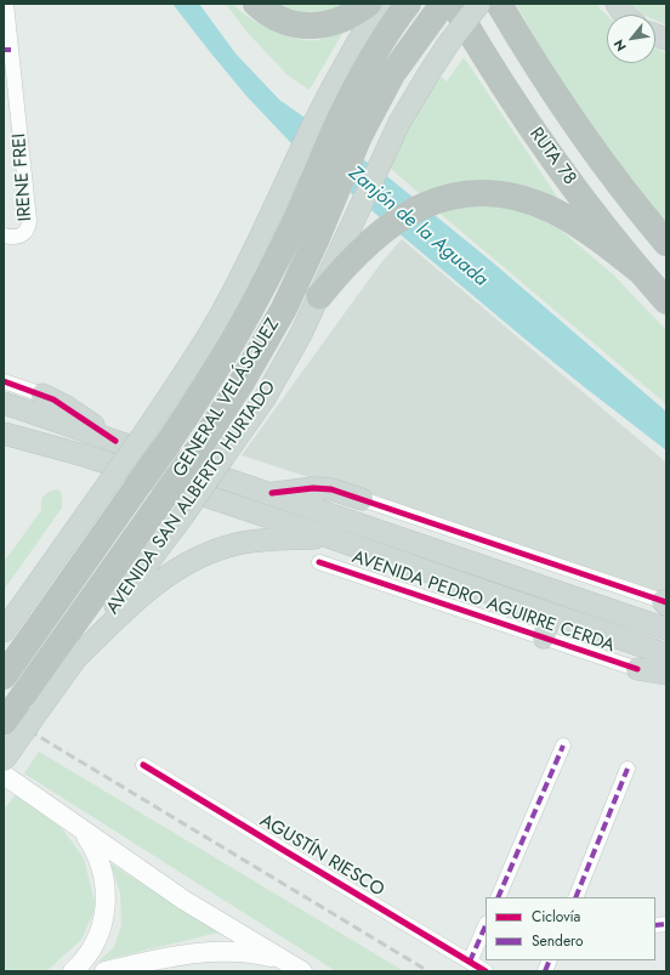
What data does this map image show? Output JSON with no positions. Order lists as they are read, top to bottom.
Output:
{
  "streets": {
    "highway": ["RUTA 78", "GENERAL VELÁSQUEZ"],
    "main road": ["AVENIDA SAN ALBERTO HURTADO", "AVENIDA PEDRO AGUIRRE CERDA"],
    "street": ["IRENE FREI", "AGUSTÍN RIESCO"]
  },
  "crossings": [
    ["RUTA 78", "GENERAL VELÁSQUEZ"],
    ["GENERAL VELÁSQUEZ", "AVENIDA SAN ALBERTO HURTADO"]
  ],
  "water": ["Zanjón de la Aguada"],
  "legend": ["Ciclovía", "Sendero"],
  "north": "bottom left"
}
